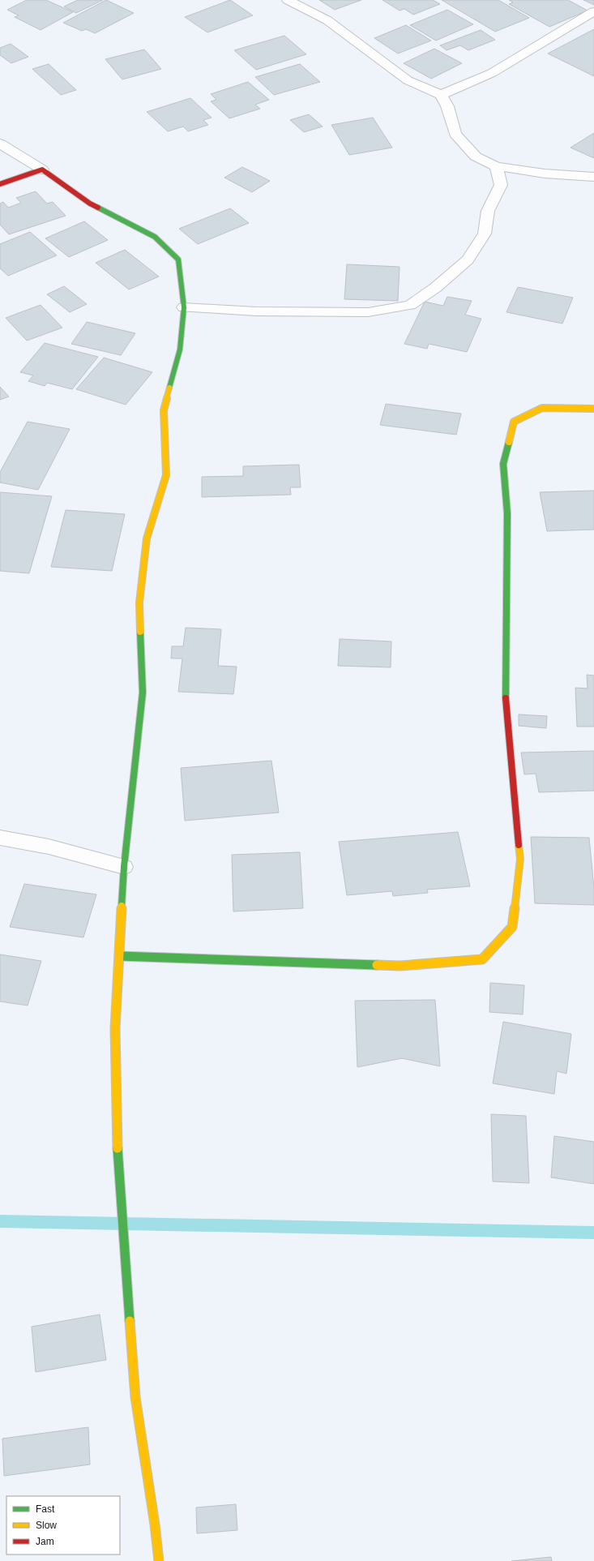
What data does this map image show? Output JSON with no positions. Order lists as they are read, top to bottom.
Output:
{
  "legend": ["Fast", "Slow", "Jam"]
}
